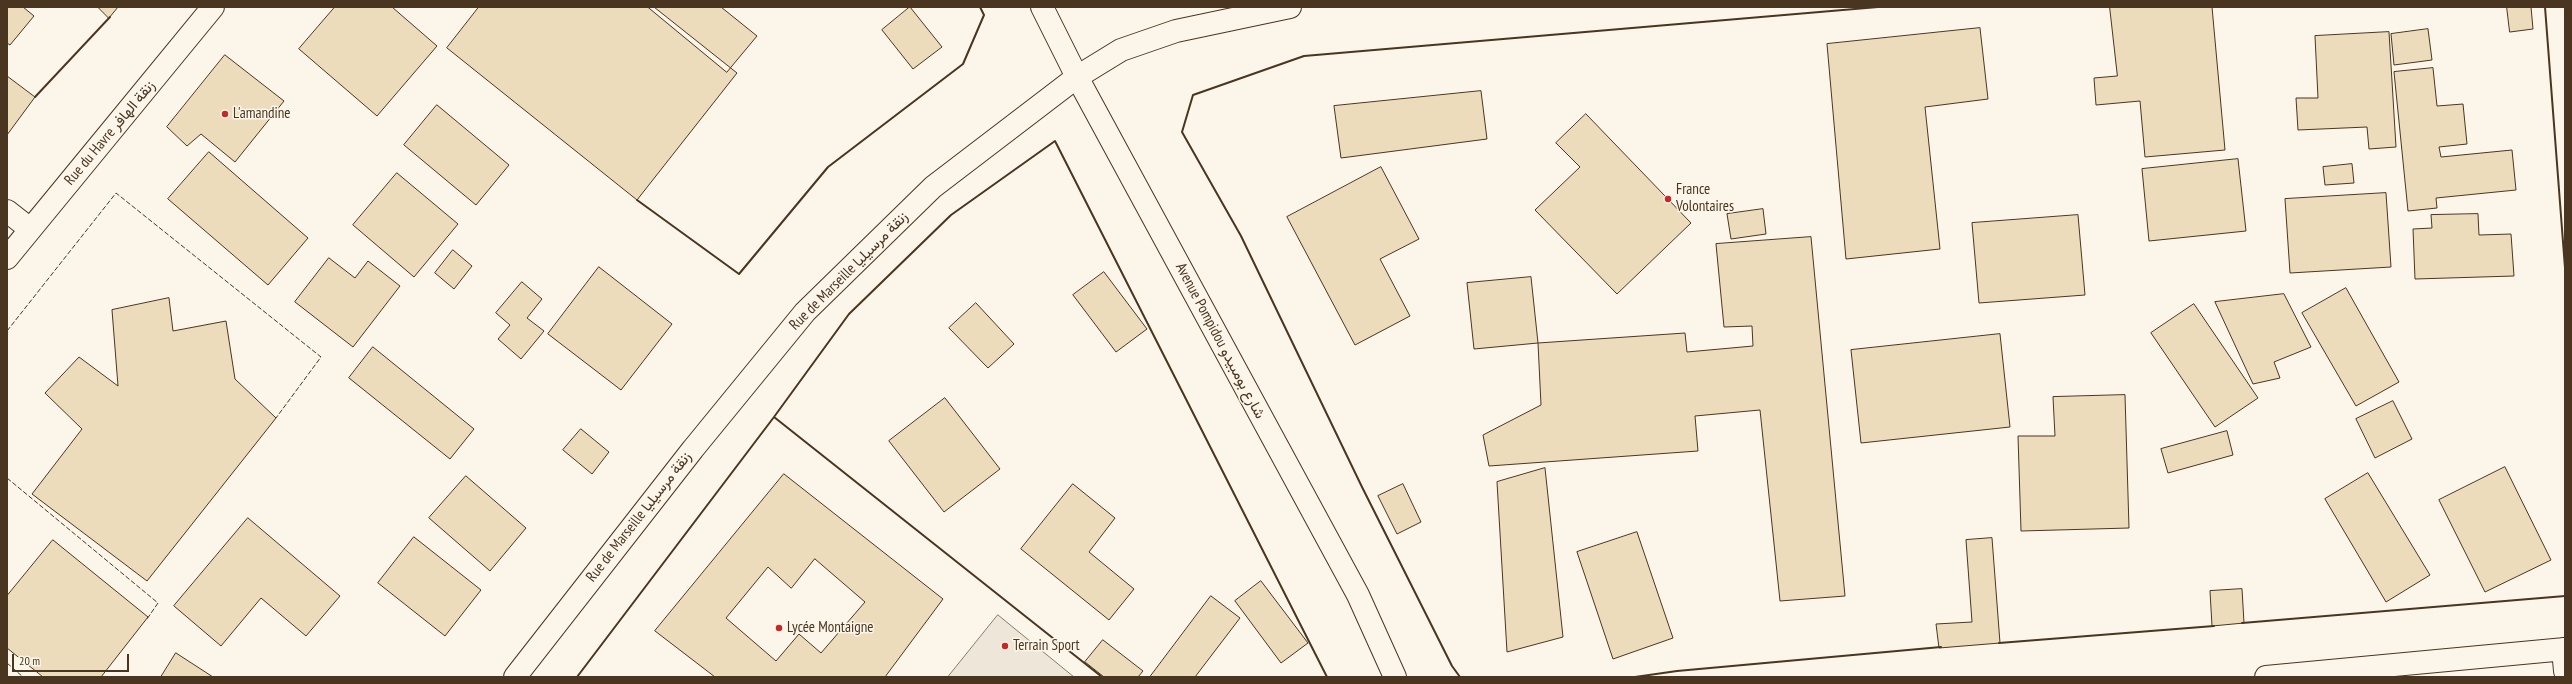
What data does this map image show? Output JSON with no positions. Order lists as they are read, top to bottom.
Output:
{
  "streets": {
    "street": ["Rue du Havre زنقة الهافر", "Rue de Marseille زنقة مرسيليا", "Avenue Pompidou شارع بومبيدو"]
  },
  "crossings": [
    ["Rue de Marseille زنقة مرسيليا", "Avenue Pompidou شارع بومبيدو"]
  ],
  "places": [
    "L'amandine",
    "France Volontaires",
    "Lycée Montaigne",
    "Terrain Sport"
  ],
  "scale_bar": "20 m"
}
